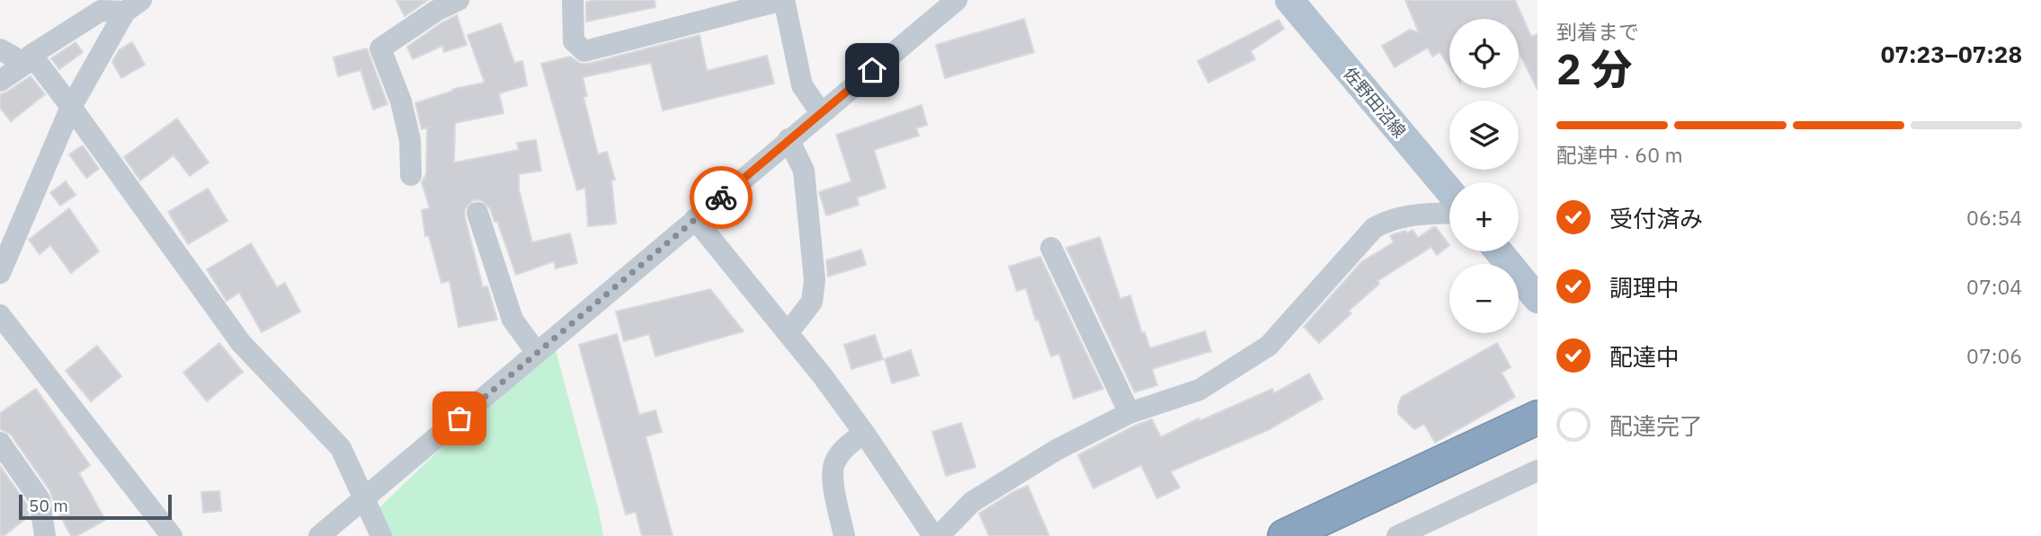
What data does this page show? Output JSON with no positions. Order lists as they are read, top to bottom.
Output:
{
  "streets": {
    "main road": ["佐野田沼線"]
  },
  "scale_bar": "50 m",
  "page": {
    "heading": ["2 分", "到着まで", "07:23–07:28"],
    "map_buttons": ["+", "−"],
    "bar": "配達中 · 60 m",
    "list": [
      ["受付済み", "06:54"],
      ["調理中", "07:04"],
      ["配達中", "07:06"],
      "配達完了"
    ],
    "scale": "50 m"
  }
}
